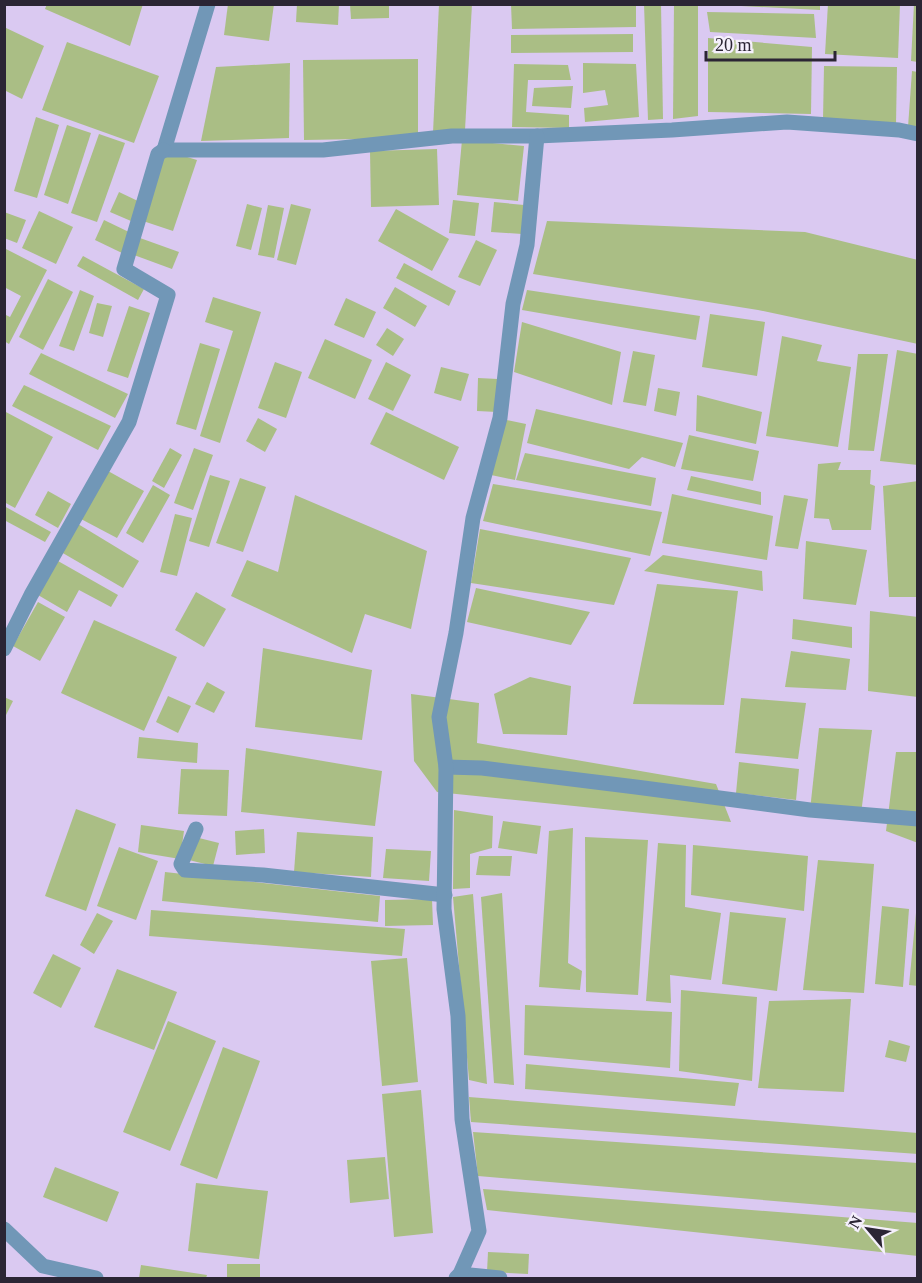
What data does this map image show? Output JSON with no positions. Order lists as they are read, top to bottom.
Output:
{
  "scale_bar": "20 m",
  "north": "top left"
}
